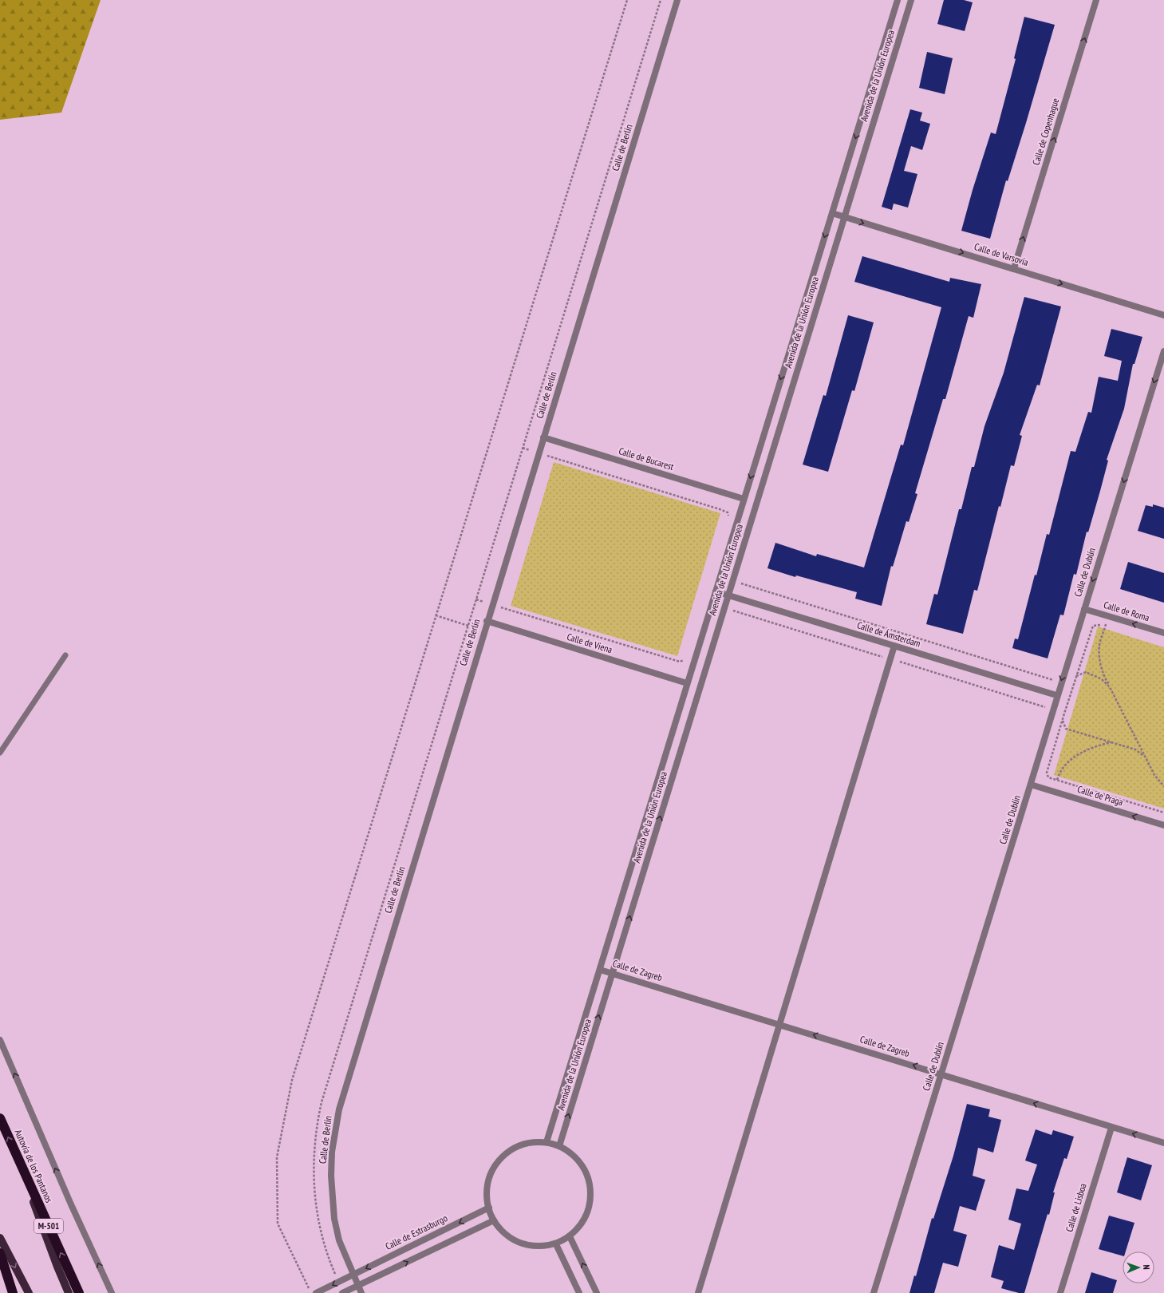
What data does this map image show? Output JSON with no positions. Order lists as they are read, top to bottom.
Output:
{
  "streets": {
    "highway": ["Autovía de los Pantanos", "M-501"],
    "street": [
      "Avenida de la Unión Europea",
      "Calle de Copenhague",
      "Calle de Berlín",
      "Calle de Varsovia",
      "Calle de Bucarest",
      "Calle de Dublín",
      "Calle de Roma",
      "Calle de Ámsterdam",
      "Calle de Viena",
      "Calle de Praga",
      "Calle de Zagreb",
      "Calle de Lisboa",
      "Calle de Estrasburgo"
    ]
  },
  "crossings": [
    ["Avenida de la Unión Europea", "Calle de Varsovia"],
    ["Avenida de la Unión Europea", "Calle de Bucarest"],
    ["Avenida de la Unión Europea", "Calle de Ámsterdam"],
    ["Avenida de la Unión Europea", "Calle de Viena"],
    ["Avenida de la Unión Europea", "Calle de Zagreb"],
    ["Avenida de la Unión Europea", "Calle de Estrasburgo"],
    ["Calle de Copenhague", "Calle de Varsovia"],
    ["Calle de Berlín", "Calle de Bucarest"],
    ["Calle de Berlín", "Calle de Viena"],
    ["Calle de Berlín", "Calle de Estrasburgo"],
    ["Calle de Dublín", "Calle de Roma"],
    ["Calle de Dublín", "Calle de Ámsterdam"],
    ["Calle de Dublín", "Calle de Praga"],
    ["Calle de Dublín", "Calle de Zagreb"],
    ["Calle de Zagreb", "Calle de Lisboa"]
  ],
  "one_way": [
    "Calle de Copenhague",
    "Calle de Varsovia",
    "Calle de Roma",
    "Calle de Praga",
    "Calle de Zagreb",
    "Autovía de los Pantanos"
  ],
  "north": "right"
}
